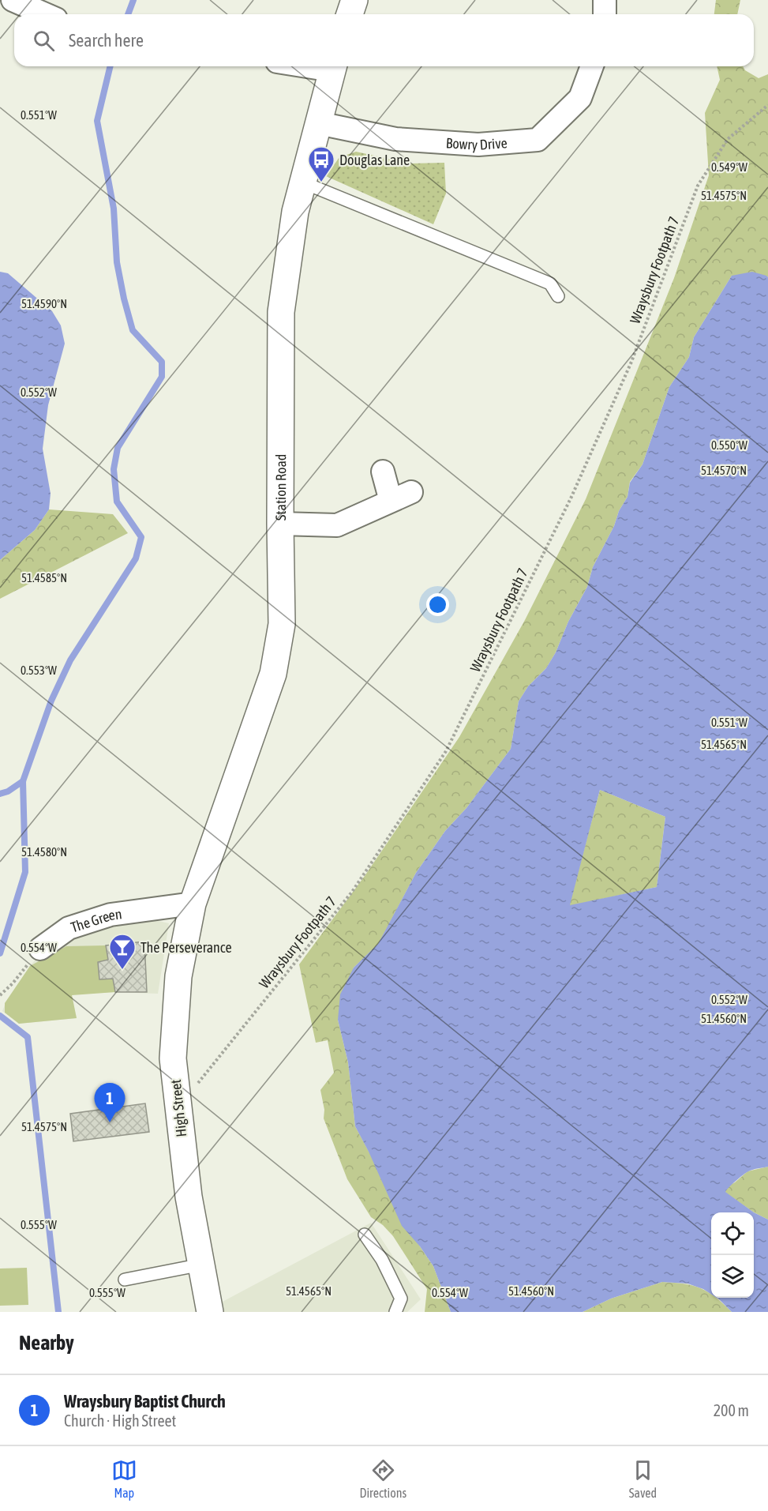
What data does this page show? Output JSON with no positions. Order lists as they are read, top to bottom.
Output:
{
  "streets": {
    "street": [
      "Bowry Drive",
      "Station Road",
      "The Green",
      "High Street"
    ],
    "path": ["Wraysbury Footpath 7"]
  },
  "crossings": [
    ["Bowry Drive", "Station Road"],
    ["Wraysbury Footpath 7", "High Street"],
    ["Station Road", "The Green"],
    ["Station Road", "High Street"],
    ["The Green", "High Street"]
  ],
  "places": {
    "bus stop": ["Douglas Lane"],
    "bar": ["The Perseverance"]
  },
  "page": {
    "search": "Search here",
    "pins": "1",
    "heading": "Nearby",
    "list": [
      {
        "mark": "1",
        "name": "Wraysbury Baptist Church",
        "note": "Church · High Street",
        "value": "200 m"
      }
    ],
    "nav": ["Map", "Directions", "Saved"]
  },
  "coordinates": [
    "0.551°W",
    "0.549°W",
    "51.4575°N",
    "51.4590°N",
    "0.552°W",
    "0.550°W",
    "51.4570°N",
    "51.4585°N",
    "0.553°W",
    "51.4565°N",
    "51.4580°N",
    "0.554°W",
    "51.4560°N",
    "0.555°W"
  ]
}
